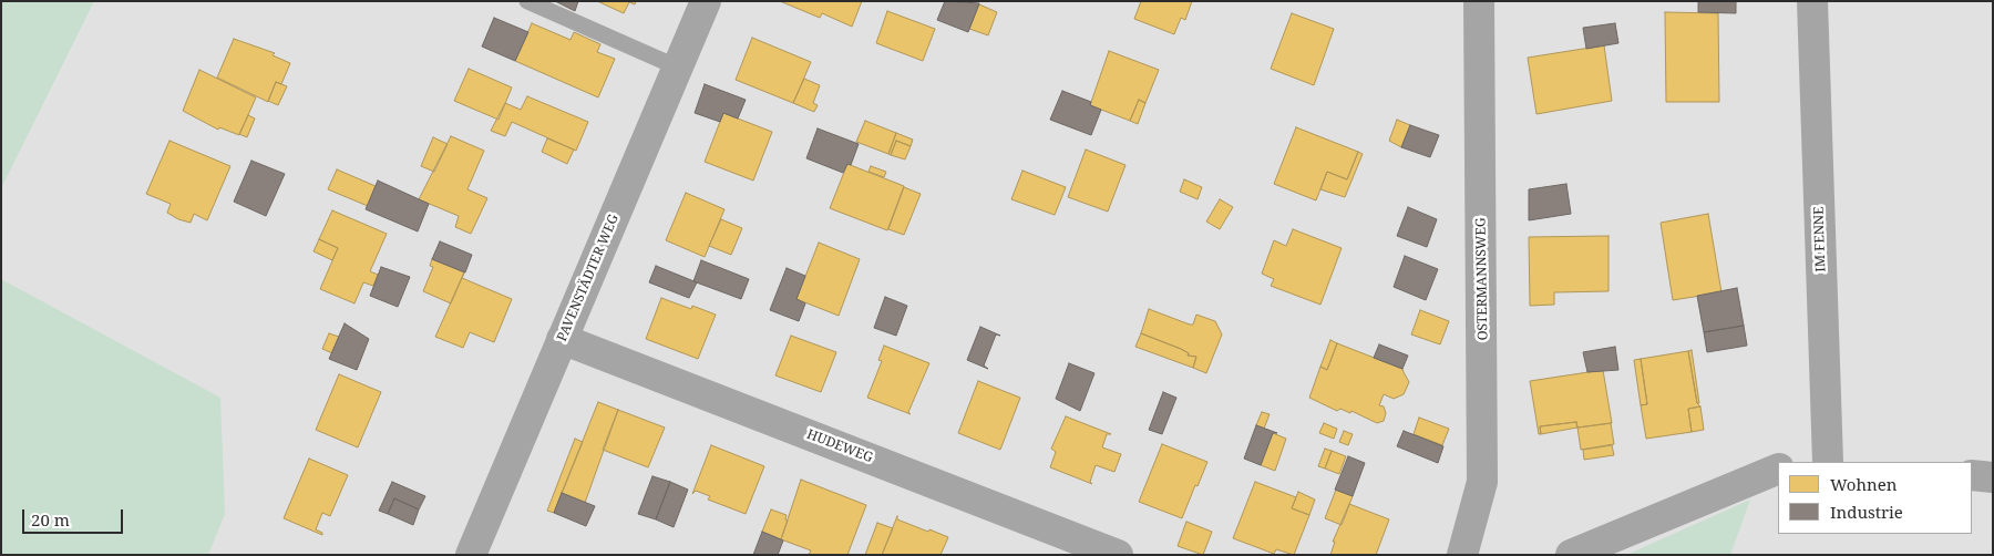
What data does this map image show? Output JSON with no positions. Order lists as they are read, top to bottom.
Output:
{
  "streets": {
    "street": [
      "IM FENNE",
      "PAVENSTÄDTER WEG",
      "OSTERMANNSWEG",
      "HUDEWEG"
    ]
  },
  "crossings": [
    ["PAVENSTÄDTER WEG", "HUDEWEG"]
  ],
  "legend": ["Wohnen", "Industrie"],
  "scale_bar": "20 m"
}
